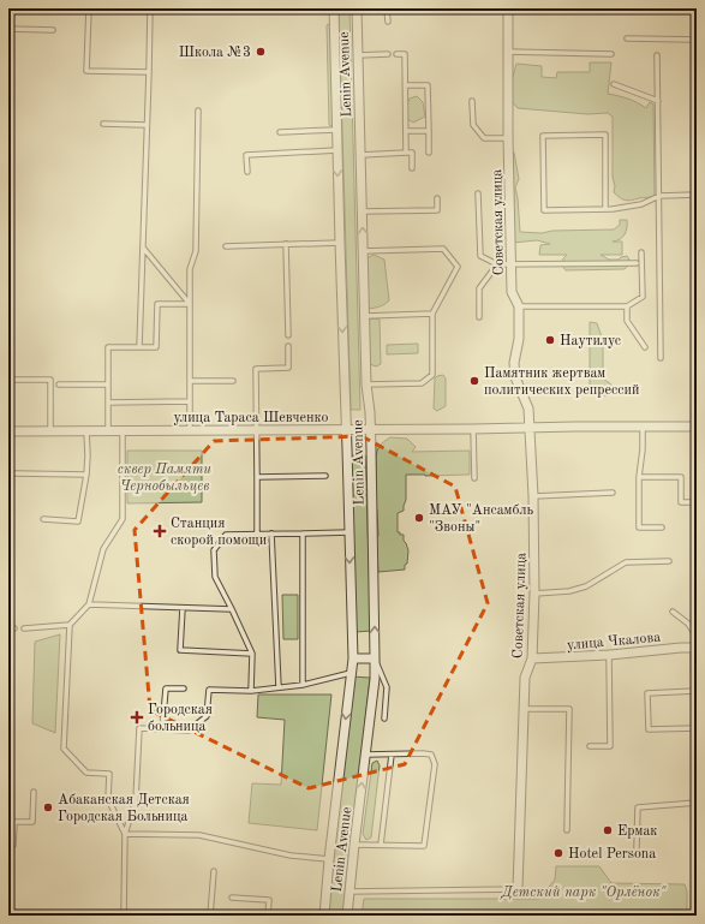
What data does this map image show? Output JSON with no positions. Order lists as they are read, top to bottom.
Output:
{
  "streets": {
    "street": [
      "Lenin Avenue",
      "Советская улица",
      "улица Тараса Шевченко",
      "улица Чкалова"
    ]
  },
  "crossings": [
    ["Lenin Avenue", "улица Тараса Шевченко"],
    ["Советская улица", "улица Тараса Шевченко"],
    ["Советская улица", "улица Чкалова"]
  ],
  "parks": ["сквер Памяти Чернобыльцев", "Детский парк \"Орлёнок\""],
  "places": {
    "other": [
      "Школа №3",
      "Наутилус",
      "Памятник жертвам политических репрессий",
      "МАУ \"Ансамбль \"Звоны\"",
      "Абаканская Детская Городская Больница",
      "Ермак",
      "Hotel Persona"
    ],
    "health": ["Станция скорой помощи", "Городская больница"]
  }
}
